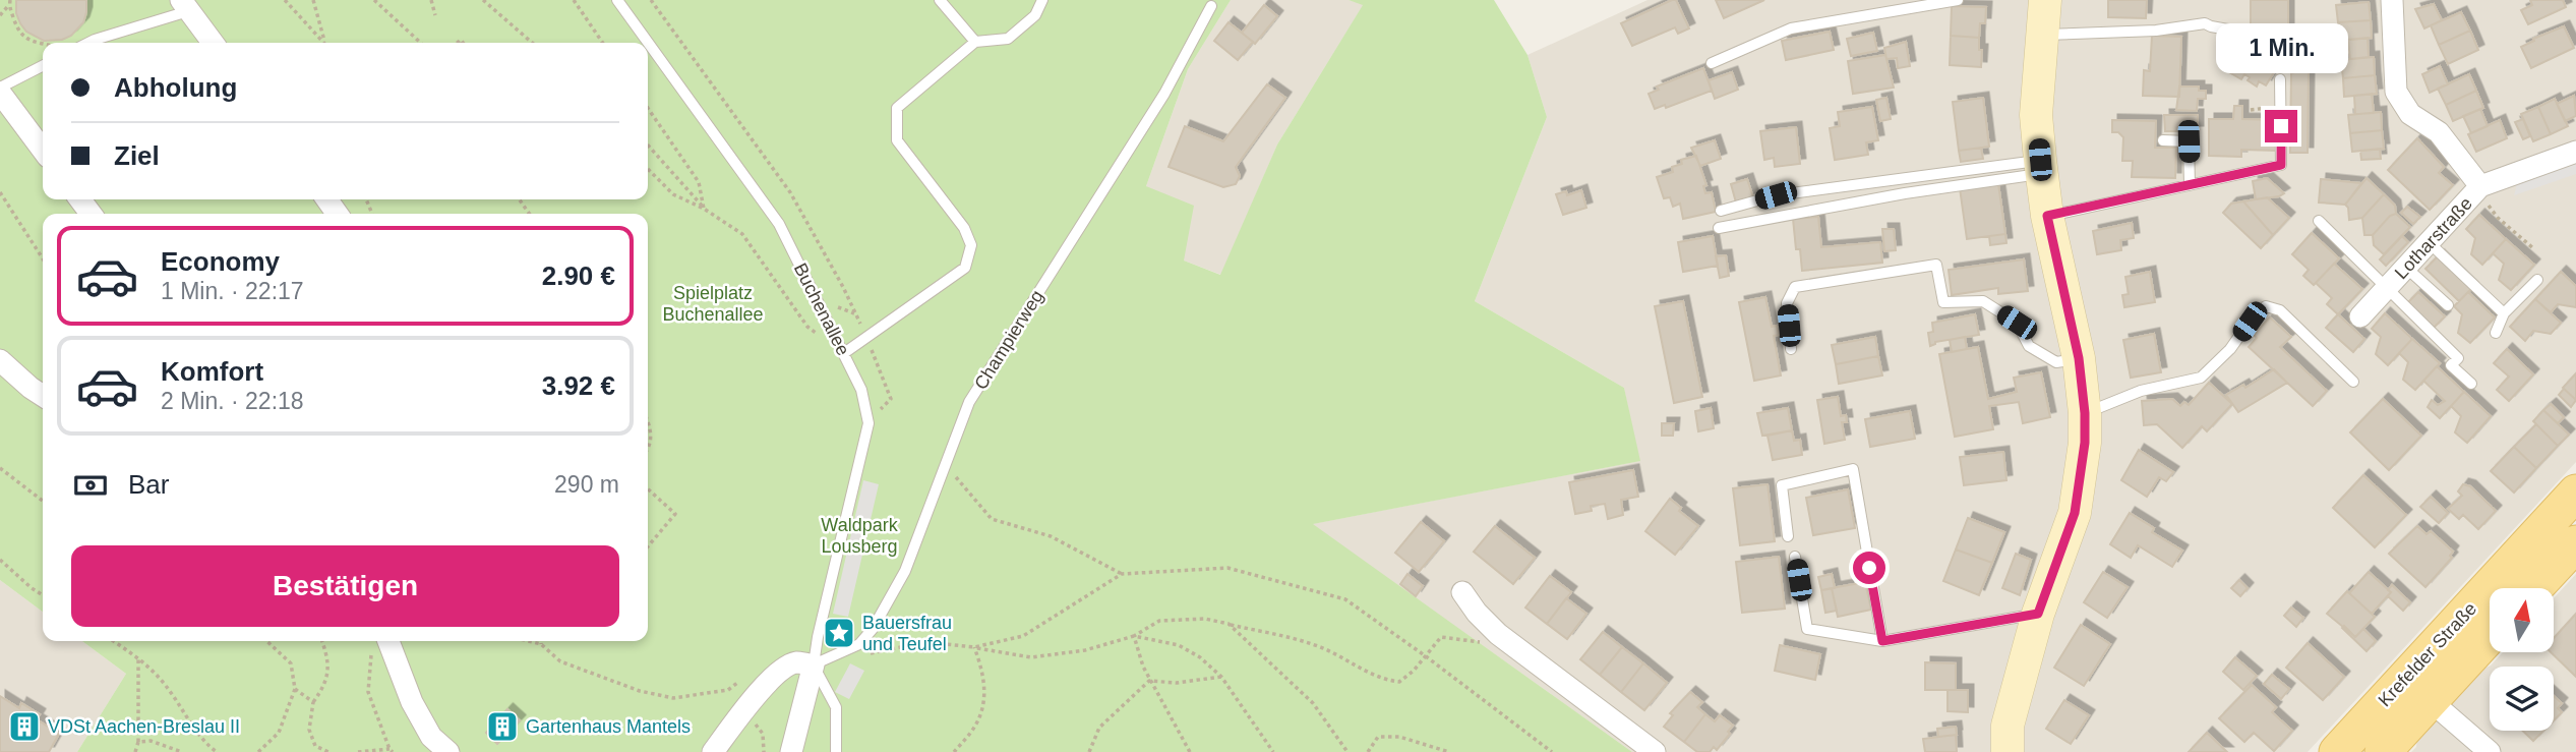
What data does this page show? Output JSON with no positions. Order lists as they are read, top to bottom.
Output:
{
  "streets": {
    "main road": ["Krefelder Straße"],
    "street": ["Lotharstraße"],
    "lane": ["Buchenallee", "Champierweg"]
  },
  "crossings": [
    ["Buchenallee", "Champierweg"]
  ],
  "parks": ["Spielplatz Buchenallee", "Waldpark Lousberg"],
  "places": {
    "place": ["Bauersfrau und Teufel"],
    "building": ["VDSt Aachen-Breslau II", "Gartenhaus Mantels"]
  },
  "north": "top",
  "page": {
    "bubble": "1 Min.",
    "banner": ["Abholung", "Ziel"],
    "list": [
      {
        "name": "Economy",
        "note": "1 Min. · 22:17",
        "value": "2.90 €"
      },
      {
        "name": "Komfort",
        "note": "2 Min. · 22:18",
        "value": "3.92 €"
      }
    ],
    "pay": ["Bar", "290 m"],
    "buttons": "Bestätigen"
  }
}
